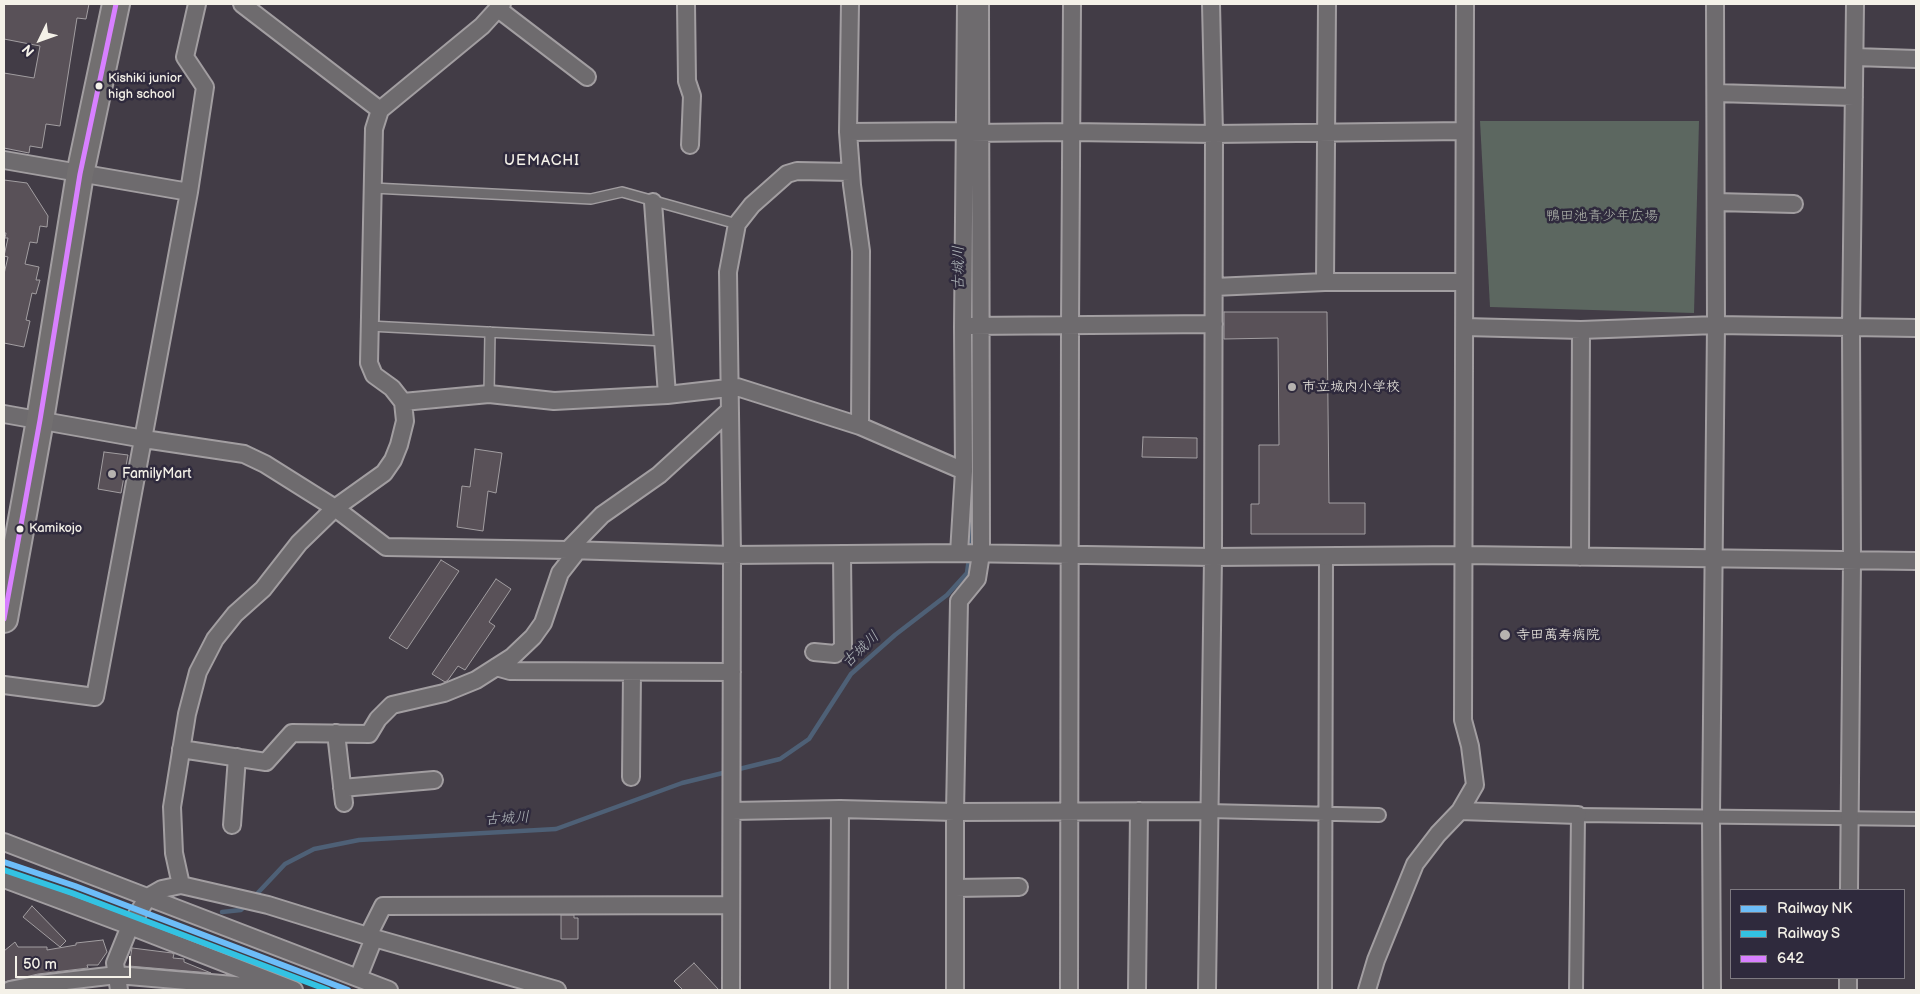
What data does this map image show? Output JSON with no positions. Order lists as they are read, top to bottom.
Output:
{
  "districts": ["UEMACHI"],
  "water": ["古城川"],
  "parks": ["鴨田池青少年広場"],
  "places": [
    "Kishiki junior high school",
    "市立城内小学校",
    "FamilyMart",
    "Kamikojo",
    "寺田萬寿病院"
  ],
  "lines": ["transit line 642", "rail line NK", "rail line S"],
  "legend": ["Railway NK", "Railway S", "642"],
  "scale_bar": "50 m",
  "north": "bottom left"
}
